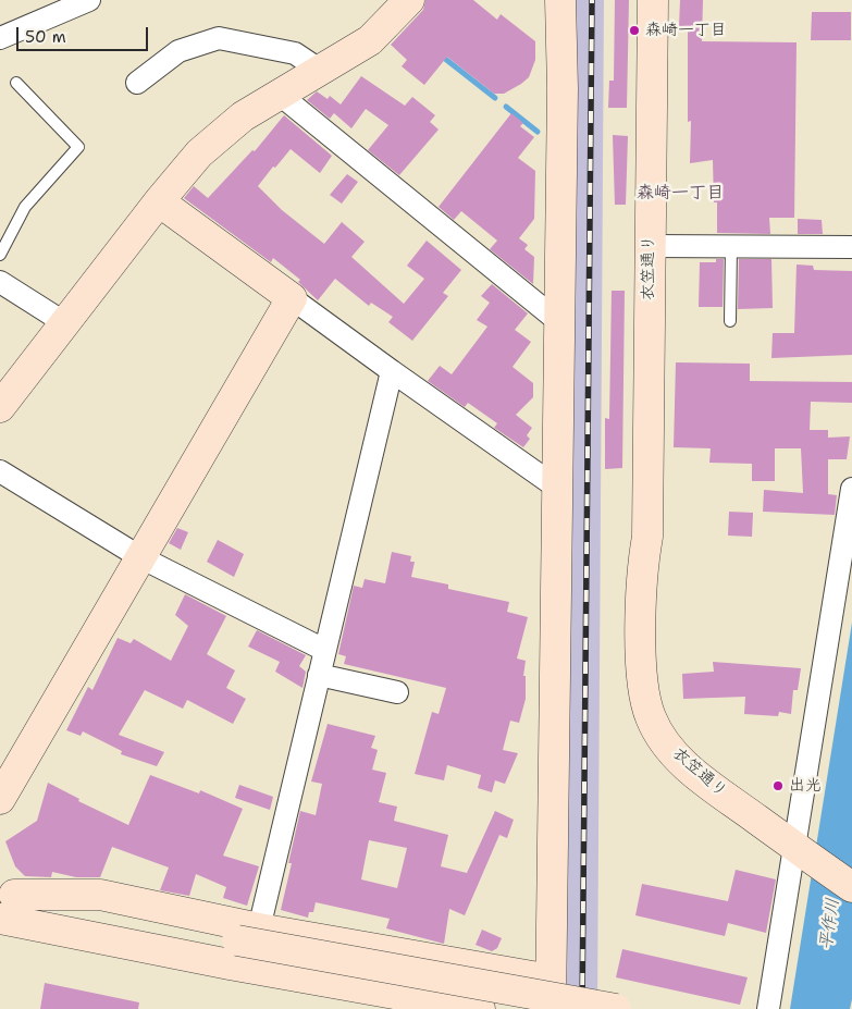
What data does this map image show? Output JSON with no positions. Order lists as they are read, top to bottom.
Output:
{
  "streets": {
    "street": ["衣笠通り"]
  },
  "districts": ["森崎一丁目"],
  "water": ["平作川"],
  "places": ["森崎一丁目", "出光"],
  "scale_bar": "50 m"
}
